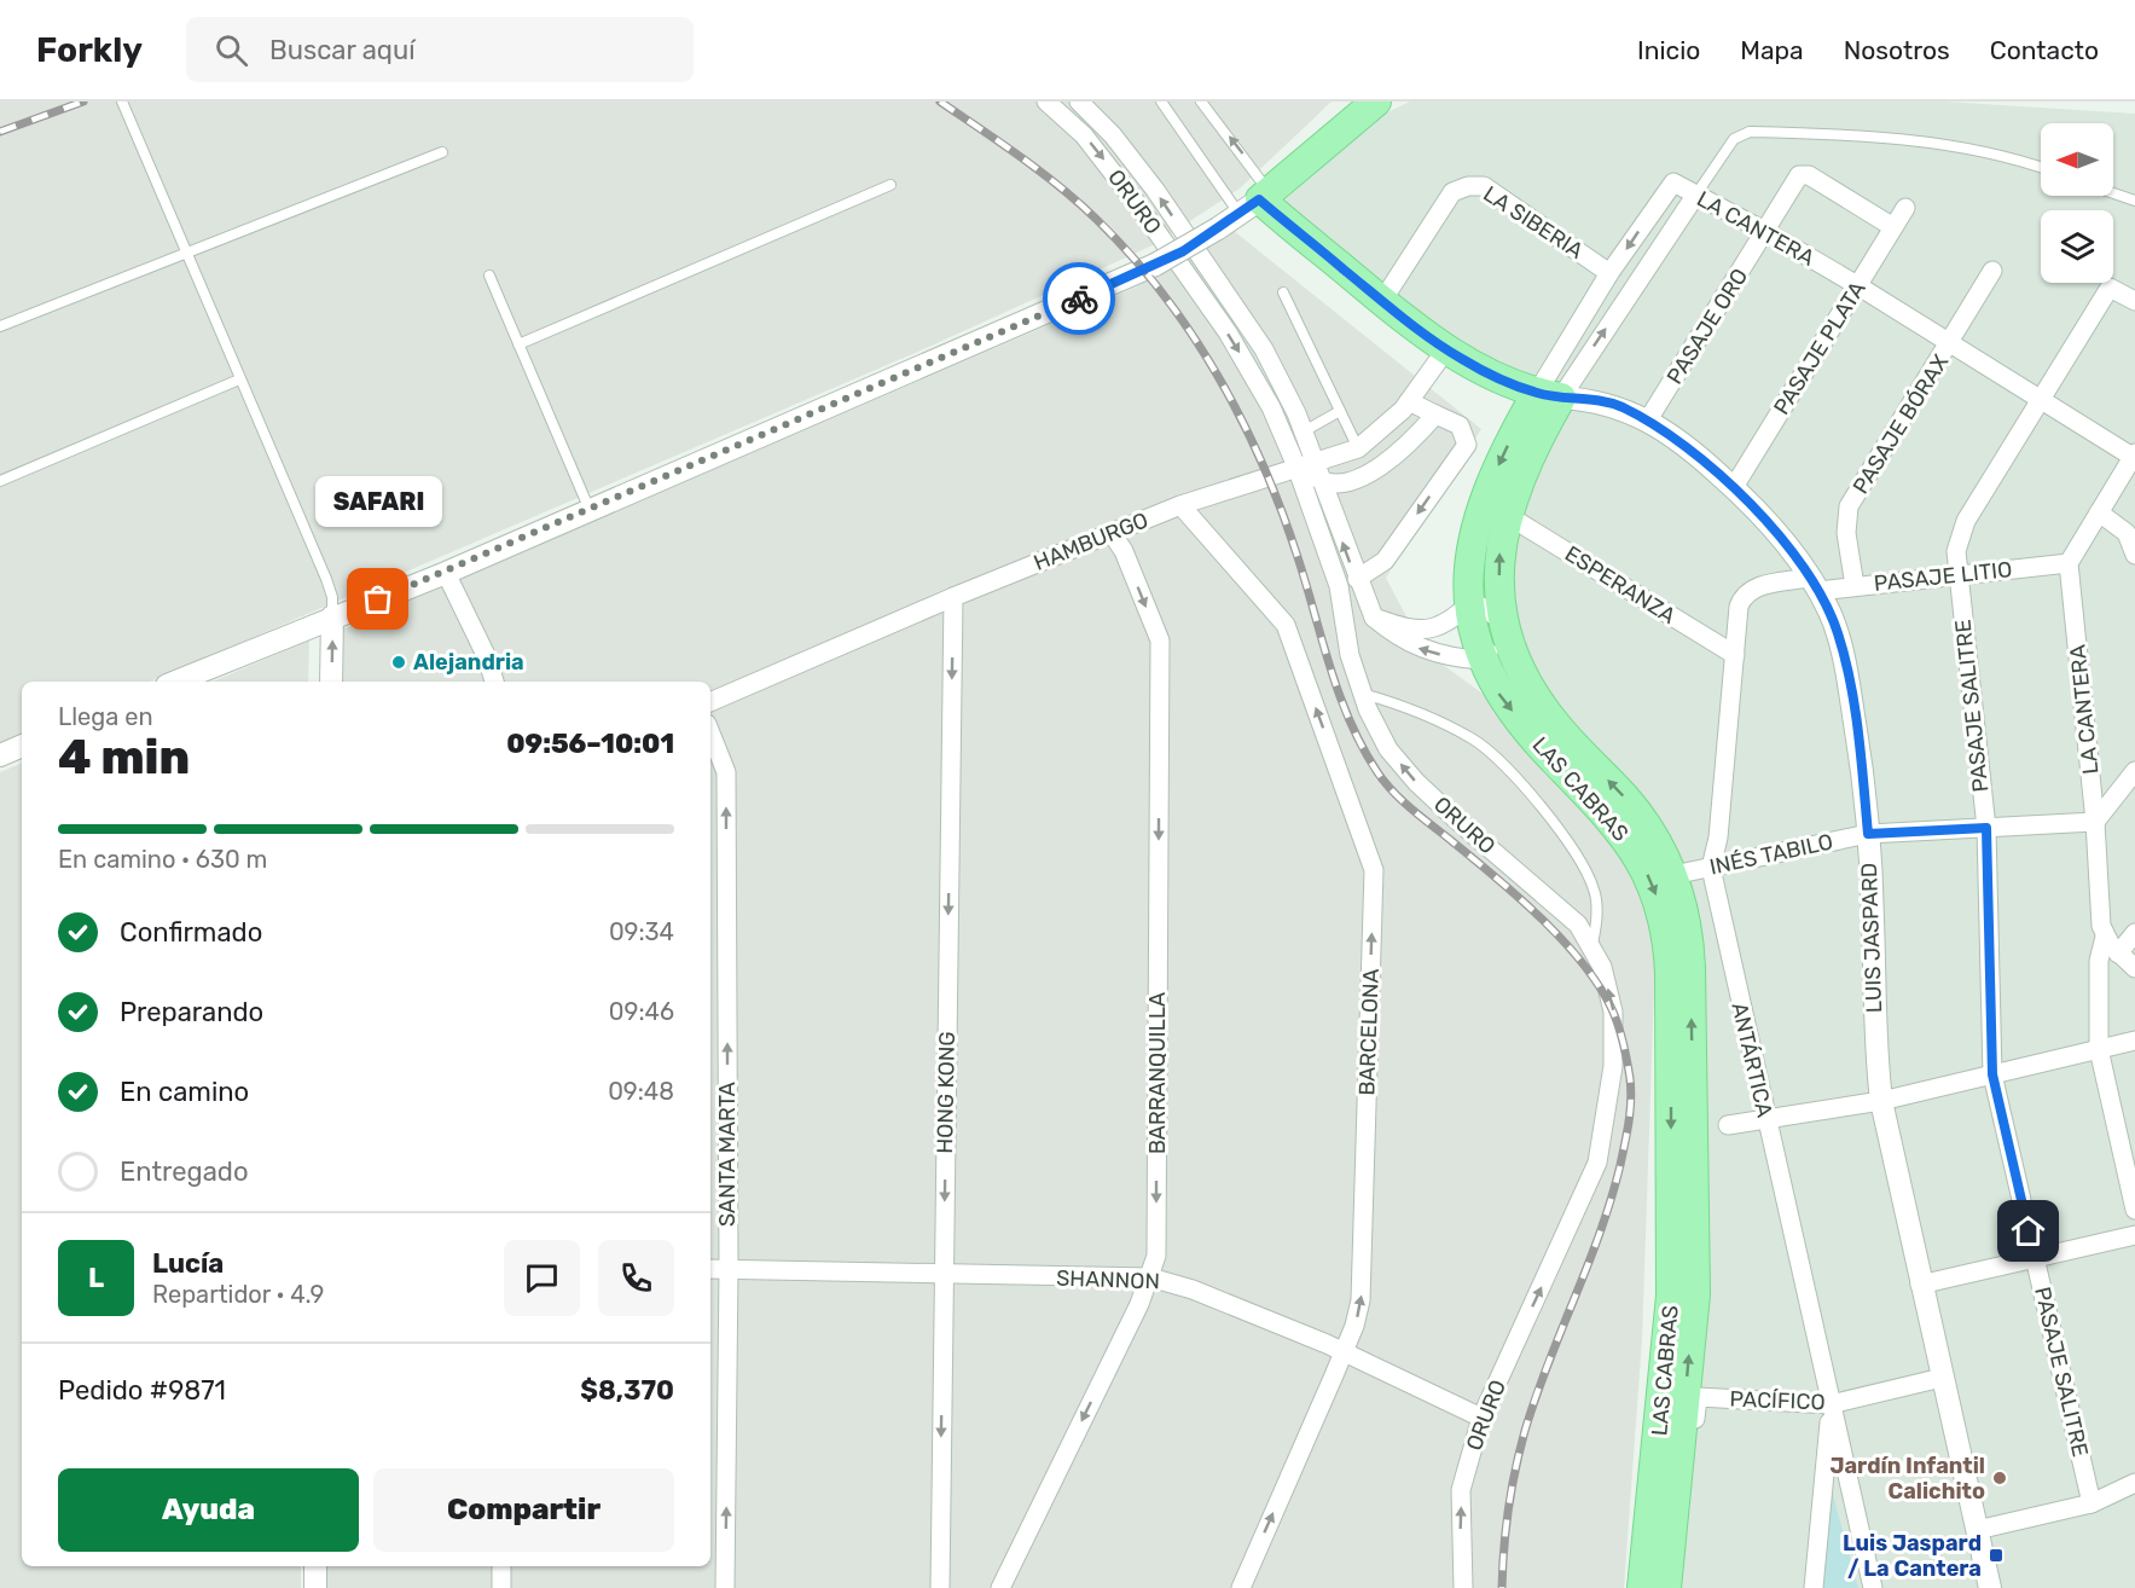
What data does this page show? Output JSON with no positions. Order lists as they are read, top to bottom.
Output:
{
  "streets": {
    "main road": ["LAS CABRAS", "LUIS JASPARD"],
    "street": [
      "ORURO",
      "LA SIBERIA",
      "LA CANTERA",
      "PASAJE ORO",
      "PASAJE PLATA",
      "PASAJE BÓRAX",
      "HAMBURGO",
      "PASAJE LITIO",
      "ESPERANZA",
      "PASAJE SALITRE",
      "INÉS TABILO",
      "BARCELONA",
      "ANTÁRTICA",
      "BARRANQUILLA",
      "HONG KONG",
      "SANTA MARTA",
      "SHANNON",
      "PACÍFICO"
    ]
  },
  "crossings": [
    ["ORURO", "HAMBURGO"],
    ["ORURO", "SHANNON"],
    ["LA SIBERIA", "LAS CABRAS"],
    ["LA SIBERIA", "LUIS JASPARD"],
    ["LA CANTERA", "PASAJE ORO"],
    ["LA CANTERA", "PASAJE PLATA"],
    ["LA CANTERA", "PASAJE BÓRAX"],
    ["LA CANTERA", "PASAJE LITIO"],
    ["LA CANTERA", "PASAJE SALITRE"],
    ["LA CANTERA", "LAS CABRAS"],
    ["LA CANTERA", "INÉS TABILO"],
    ["PASAJE ORO", "PASAJE PLATA"],
    ["PASAJE ORO", "LUIS JASPARD"],
    ["PASAJE PLATA", "LUIS JASPARD"],
    ["PASAJE BÓRAX", "PASAJE LITIO"],
    ["HAMBURGO", "LUIS JASPARD"],
    ["HAMBURGO", "BARCELONA"],
    ["HAMBURGO", "BARRANQUILLA"],
    ["HAMBURGO", "HONG KONG"],
    ["PASAJE LITIO", "PASAJE SALITRE"],
    ["PASAJE LITIO", "LUIS JASPARD"],
    ["PASAJE LITIO", "ANTÁRTICA"],
    ["ESPERANZA", "LAS CABRAS"],
    ["ESPERANZA", "ANTÁRTICA"],
    ["PASAJE SALITRE", "INÉS TABILO"],
    ["LAS CABRAS", "INÉS TABILO"],
    ["LAS CABRAS", "LUIS JASPARD"],
    ["INÉS TABILO", "LUIS JASPARD"],
    ["INÉS TABILO", "ANTÁRTICA"],
    ["LUIS JASPARD", "ANTÁRTICA"],
    ["LUIS JASPARD", "PACÍFICO"],
    ["BARCELONA", "SHANNON"],
    ["ANTÁRTICA", "PACÍFICO"],
    ["BARRANQUILLA", "SHANNON"],
    ["HONG KONG", "SHANNON"],
    ["SANTA MARTA", "SHANNON"]
  ],
  "one_way": [
    "BARCELONA",
    "BARRANQUILLA",
    "HONG KONG",
    "SANTA MARTA"
  ],
  "places": {
    "other": ["SAFARI", "Alejandria", "Jardín Infantil Calichito"],
    "transit": ["Luis Jaspard / La Cantera"]
  },
  "north": "left",
  "page": {
    "header": "Forkly",
    "search": "Buscar aquí",
    "nav": [
      "Inicio",
      "Mapa",
      "Nosotros",
      "Contacto"
    ],
    "bubble": "SAFARI",
    "heading": ["4 min", "Llega en", "09:56–10:01"],
    "panel": [
      "Lucía",
      "Repartidor · 4.9",
      "Pedido #9871",
      "$8,370"
    ],
    "bar": "En camino · 630 m",
    "list": [
      ["Confirmado", "09:34"],
      ["Preparando", "09:46"],
      ["En camino", "09:48"],
      "Entregado"
    ],
    "round": "L",
    "buttons": ["Ayuda", "Compartir"]
  }
}
